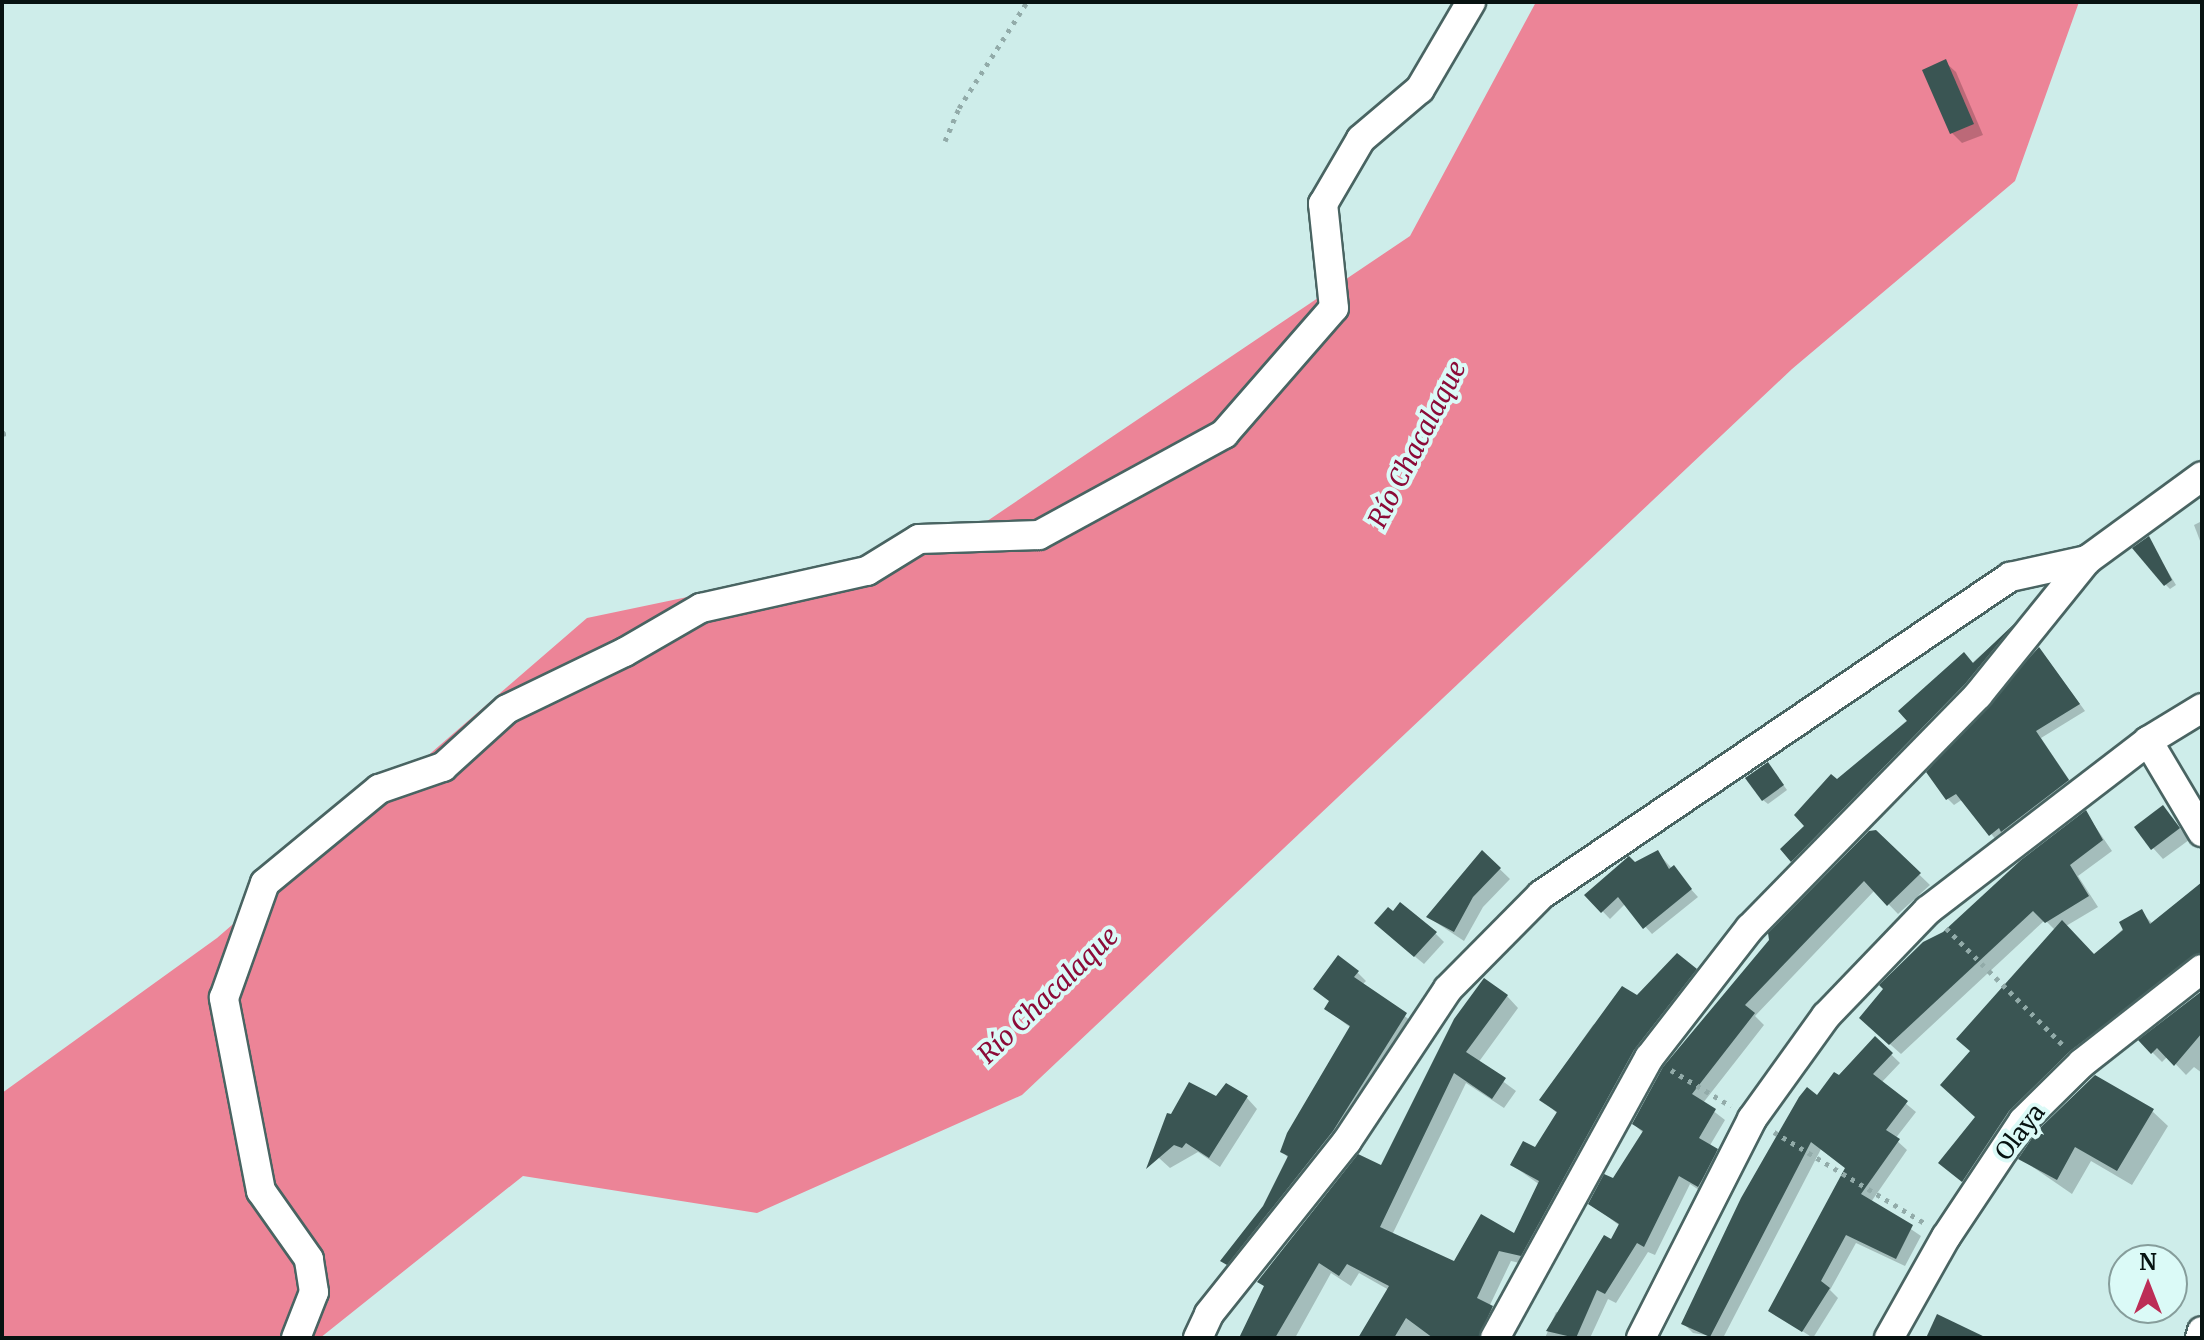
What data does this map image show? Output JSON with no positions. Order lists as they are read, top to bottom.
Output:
{
  "streets": {
    "street": ["Olaya"]
  },
  "water": ["Río Chacalaque"],
  "north": "top"
}
